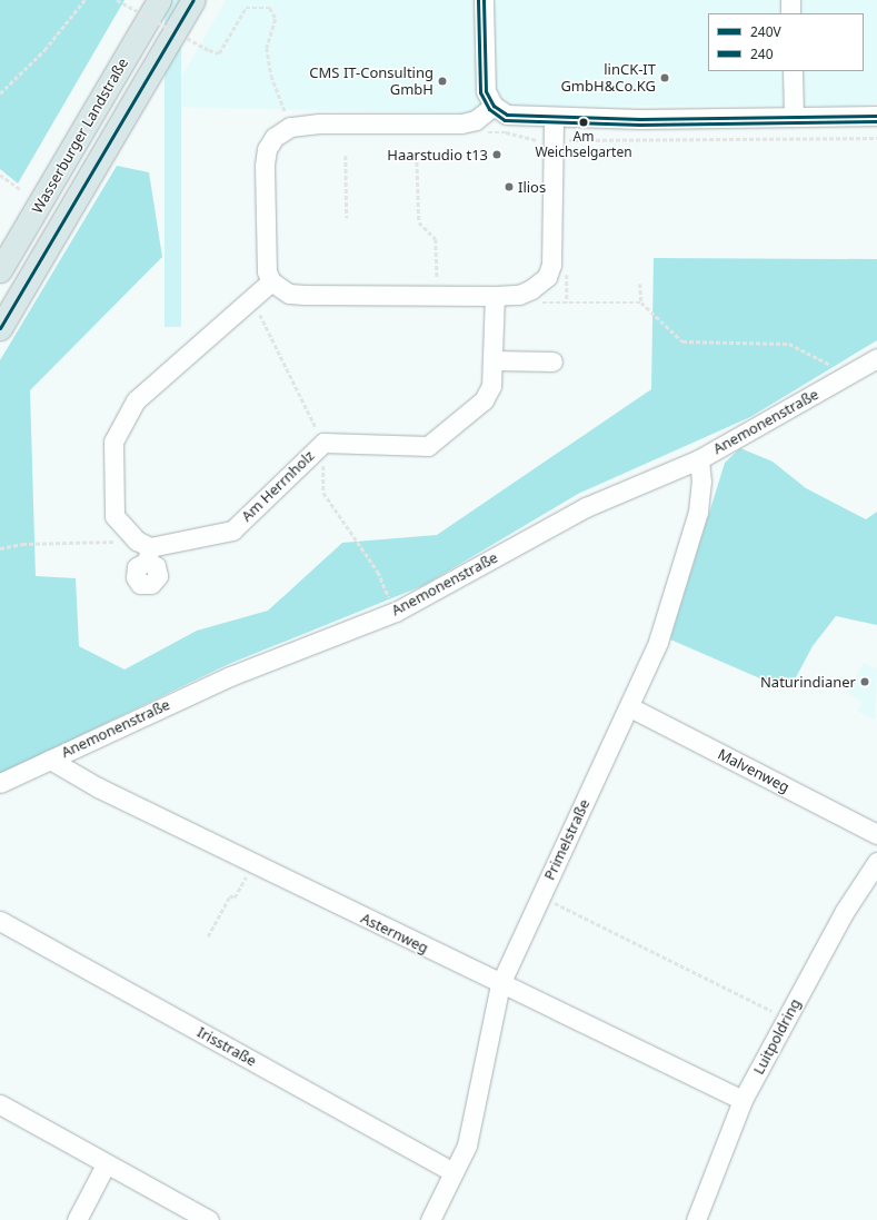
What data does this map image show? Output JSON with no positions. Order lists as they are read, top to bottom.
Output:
{
  "streets": {
    "main road": ["Wasserburger Landstraße"],
    "street": [
      "Anemonenstraße",
      "Am Herrnholz",
      "Malvenweg",
      "Primelstraße",
      "Asternweg",
      "Luitpoldring",
      "Irisstraße"
    ]
  },
  "crossings": [
    ["Anemonenstraße", "Primelstraße"],
    ["Anemonenstraße", "Asternweg"],
    ["Malvenweg", "Primelstraße"],
    ["Primelstraße", "Asternweg"],
    ["Primelstraße", "Irisstraße"],
    ["Asternweg", "Luitpoldring"]
  ],
  "places": [
    "linCK-IT GmbH&Co.KG",
    "CMS IT-Consulting GmbH",
    "Am Weichselgarten",
    "Haarstudio t13",
    "Ilios",
    "Naturindianer"
  ],
  "lines": ["transit line 240V", "transit line 240"],
  "legend": ["240V", "240"]
}
